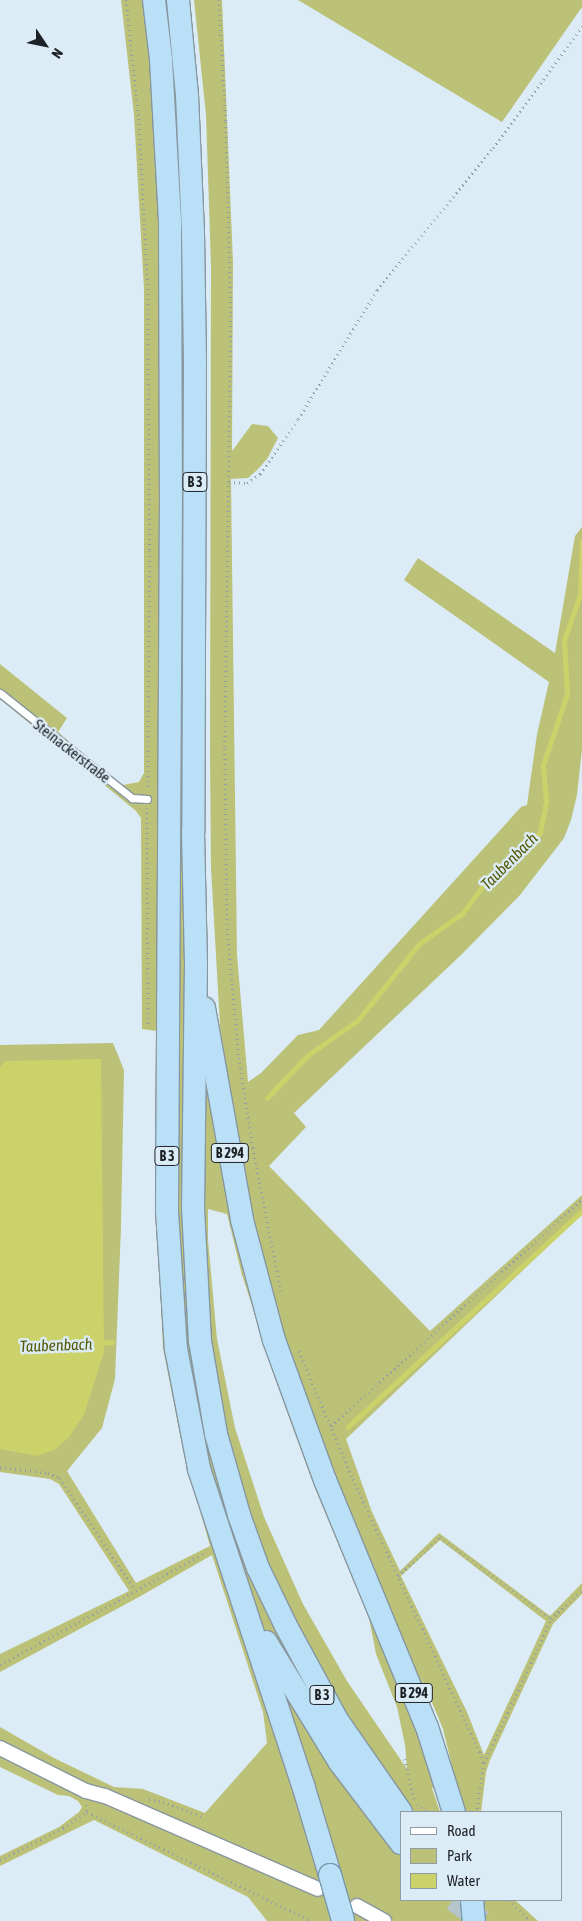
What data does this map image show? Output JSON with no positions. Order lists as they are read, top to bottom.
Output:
{
  "streets": {
    "highway": ["B 3", "B 294"],
    "lane": ["Steinackerstraße"]
  },
  "crossings": [
    ["B 3", "B 294"]
  ],
  "water": ["Taubenbach"],
  "legend": ["Road", "Park", "Water"],
  "north": "bottom right"
}
